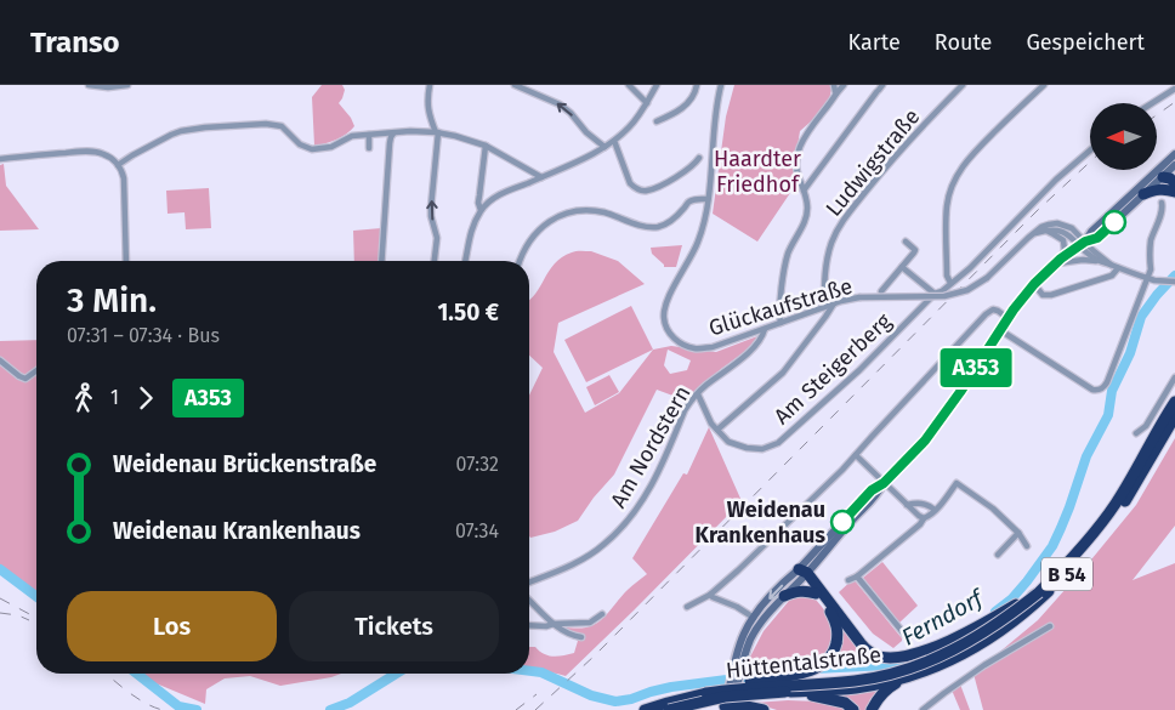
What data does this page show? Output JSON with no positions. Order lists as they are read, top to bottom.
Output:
{
  "streets": {
    "highway": ["B 54", "Hüttentalstraße"],
    "street": [
      "Ludwigstraße",
      "Glückaufstraße",
      "Am Steigerberg",
      "Am Nordstern"
    ]
  },
  "crossings": [
    ["Ludwigstraße", "Glückaufstraße"],
    ["Glückaufstraße", "Am Nordstern"],
    ["Am Steigerberg", "Am Nordstern"],
    ["B 54", "Hüttentalstraße"]
  ],
  "water": ["Ferndorf"],
  "parks": ["Haardter Friedhof"],
  "places": ["Weidenau Krankenhaus"],
  "lines": ["bus line A353"],
  "north": "left",
  "page": {
    "header": "Transo",
    "nav": ["Karte", "Route", "Gespeichert"],
    "on_map": "A353",
    "heading": ["3 Min.", "07:31 – 07:34 · Bus", "1.50 €"],
    "legs": ["1", "A353"],
    "list": [
      {
        "name": "Weidenau Brückenstraße",
        "value": "07:32"
      },
      {
        "name": "Weidenau Krankenhaus",
        "value": "07:34"
      }
    ],
    "buttons": ["Los", "Tickets"]
  }
}
